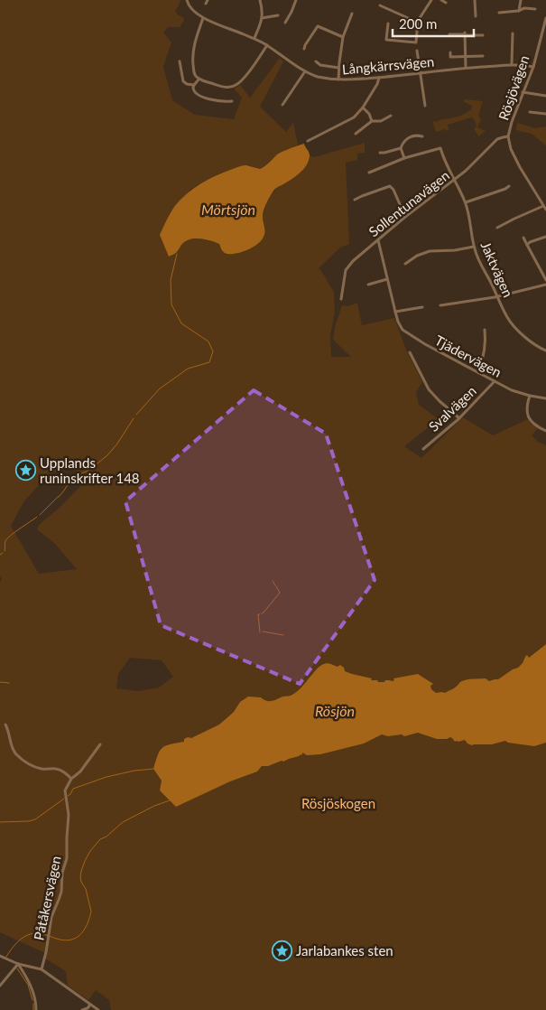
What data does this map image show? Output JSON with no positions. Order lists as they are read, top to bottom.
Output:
{
  "streets": {
    "street": [
      "Långkärrsvägen",
      "Rösjövägen",
      "Sollentunavägen",
      "Jaktvägen",
      "Tjädervägen",
      "Svalvägen",
      "Påtåkersvägen"
    ]
  },
  "crossings": [
    ["Långkärrsvägen", "Rösjövägen"],
    ["Rösjövägen", "Sollentunavägen"],
    ["Sollentunavägen", "Jaktvägen"],
    ["Sollentunavägen", "Tjädervägen"],
    ["Tjädervägen", "Svalvägen"]
  ],
  "water": ["Mörtsjön", "Rösjön"],
  "parks": ["Rösjöskogen"],
  "places": {
    "place": ["Upplands runinskrifter 148", "Jarlabankes sten"]
  },
  "scale_bar": "200 m"
}
